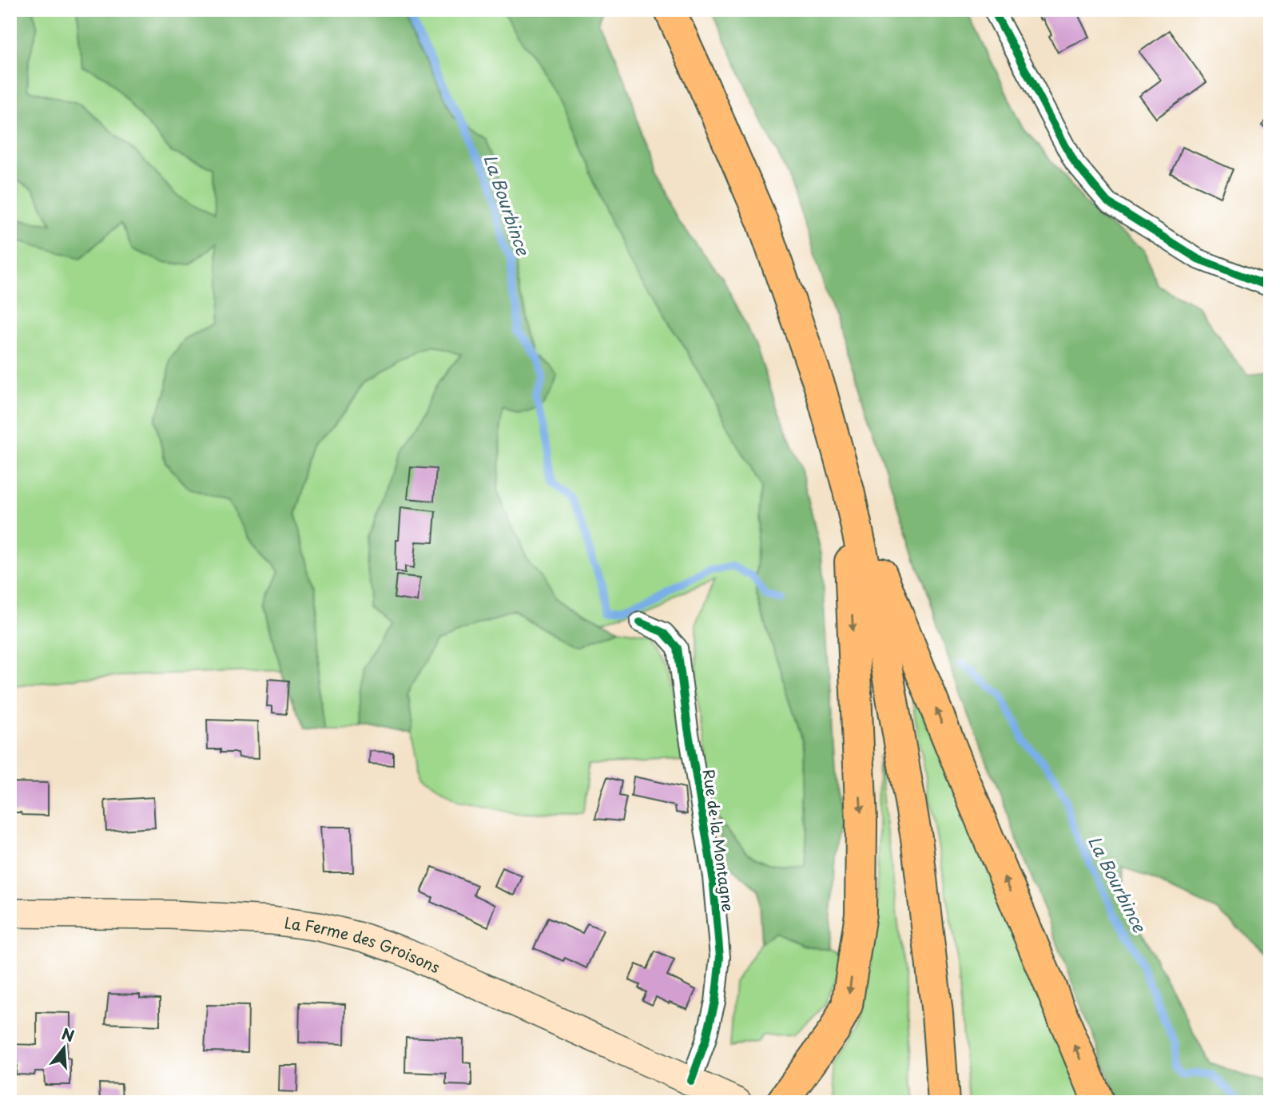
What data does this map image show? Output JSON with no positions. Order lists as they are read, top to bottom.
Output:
{
  "streets": {
    "main road": ["La Ferme des Groisons"],
    "street": ["Rue de la Montagne"]
  },
  "crossings": [
    ["Rue de la Montagne", "La Ferme des Groisons"]
  ],
  "water": ["La Bourbince"],
  "north": "top"
}
